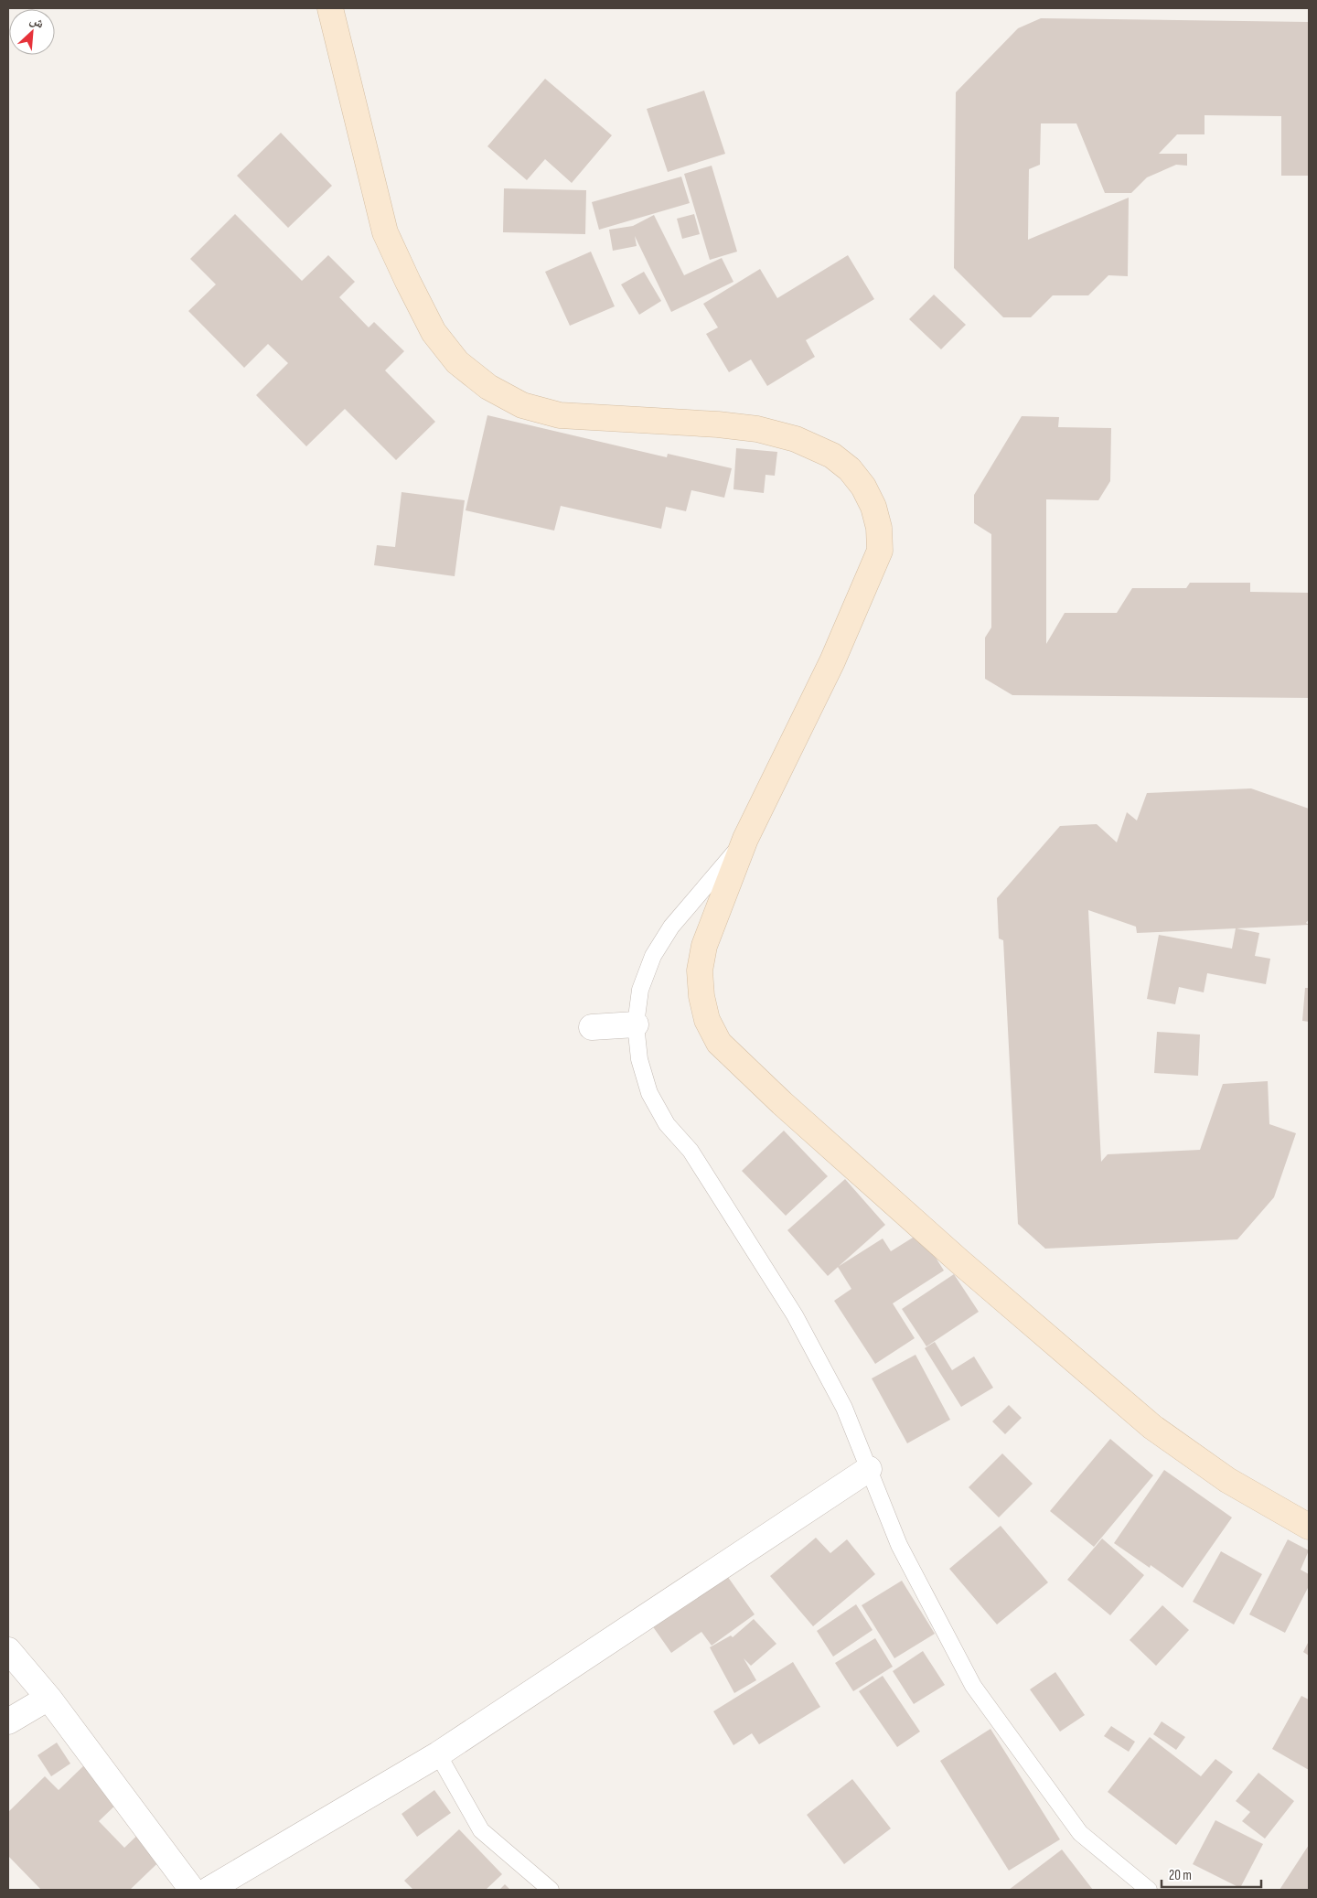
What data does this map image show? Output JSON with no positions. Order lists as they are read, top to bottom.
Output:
{
  "scale_bar": "20 m",
  "north": "top right"
}
